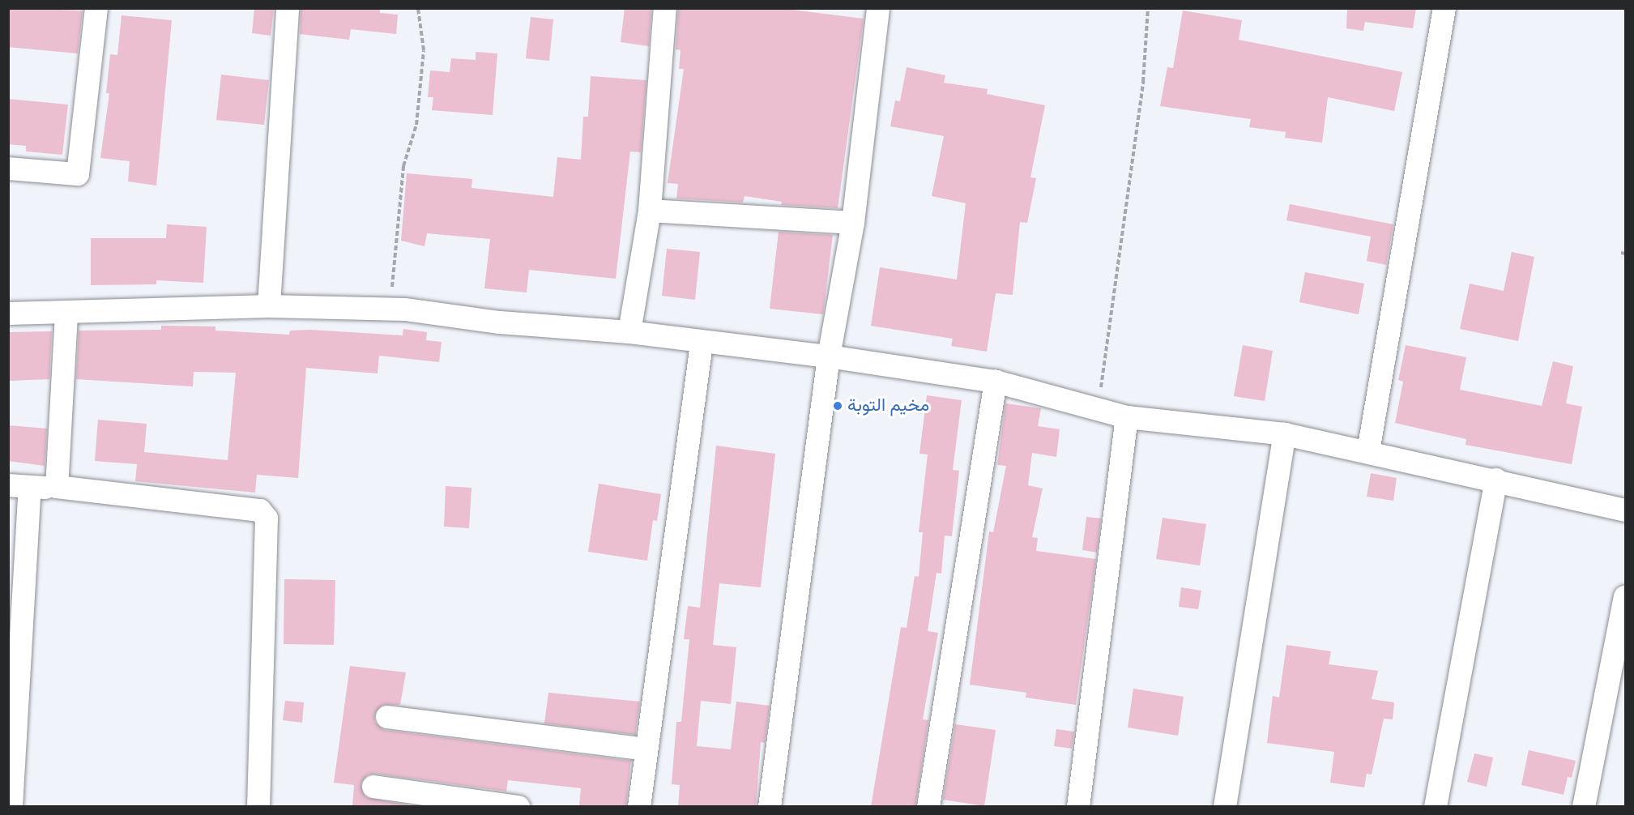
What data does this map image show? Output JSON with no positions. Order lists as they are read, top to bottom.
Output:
{
  "places": ["مخيم التوبة"]
}
